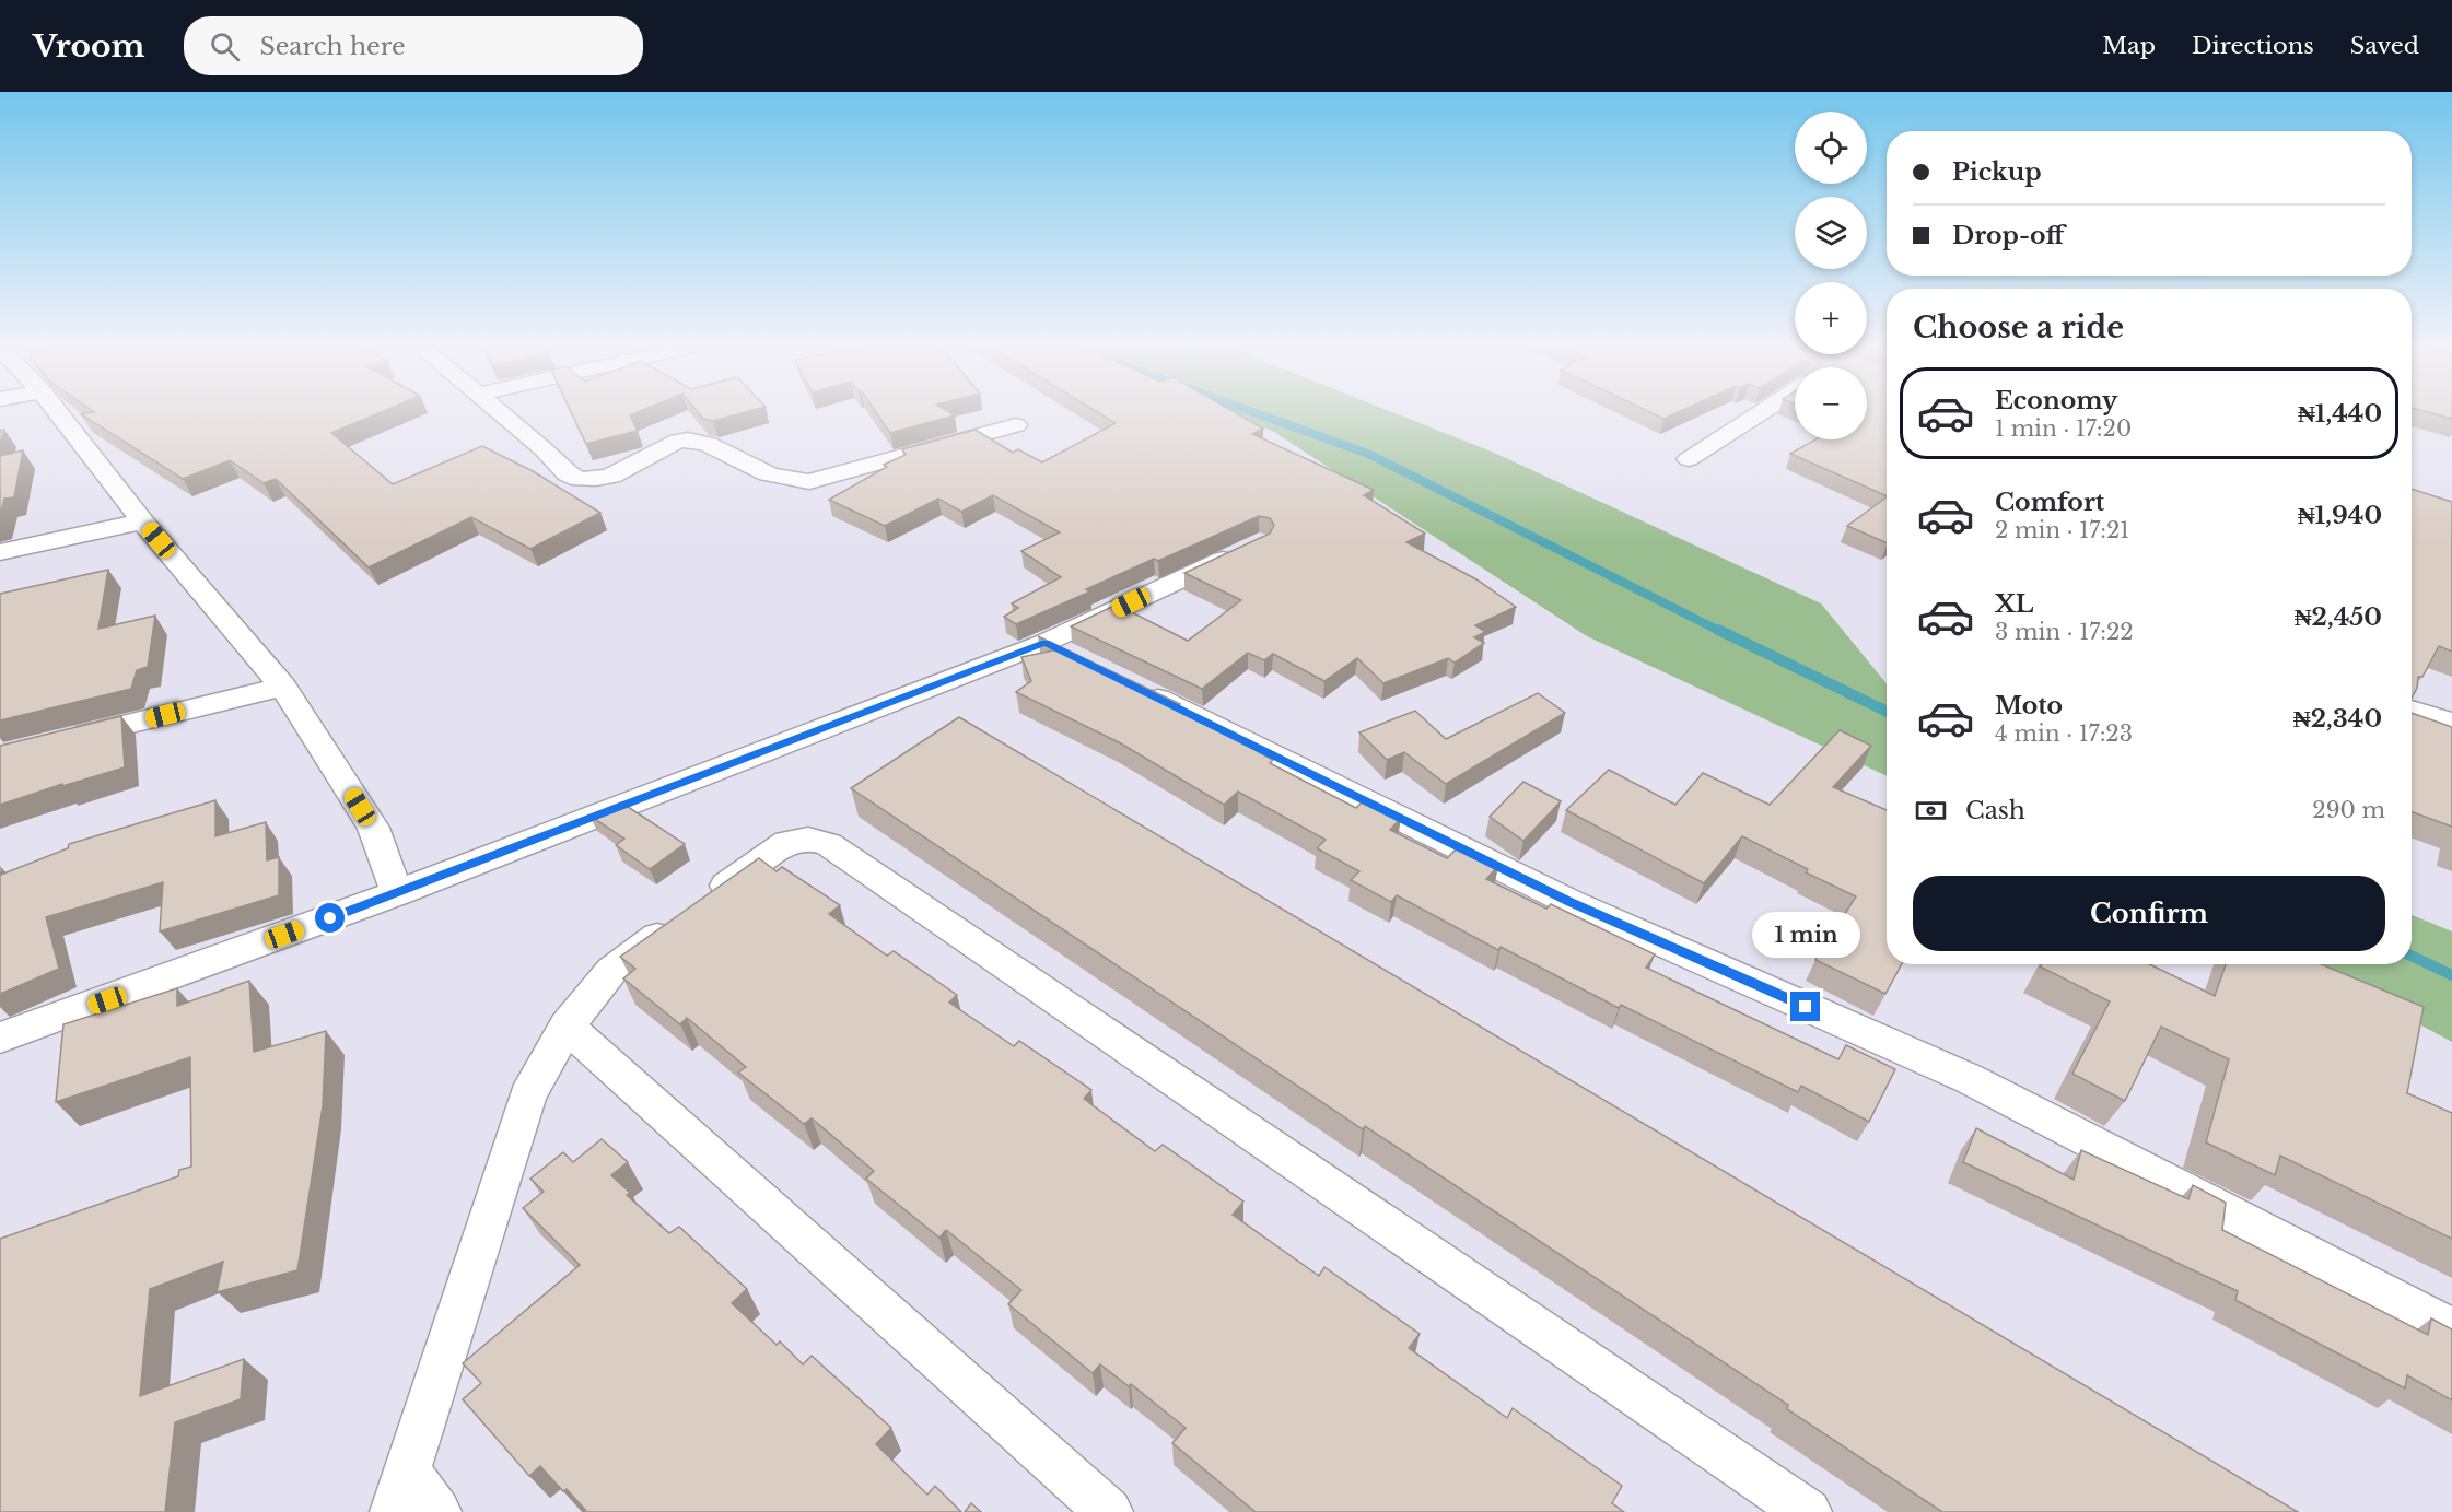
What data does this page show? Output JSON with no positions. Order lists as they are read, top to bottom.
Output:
{
  "page": {
    "header": "Vroom",
    "search": "Search here",
    "nav": ["Map", "Directions", "Saved"],
    "map_buttons": ["+", "−"],
    "banner": ["Pickup", "Drop-off"],
    "heading": "Choose a ride",
    "list": [
      {
        "name": "Economy",
        "note": "1 min · 17:20",
        "value": "₦1,440"
      },
      {
        "name": "Comfort",
        "note": "2 min · 17:21",
        "value": "₦1,940"
      },
      {
        "name": "XL",
        "note": "3 min · 17:22",
        "value": "₦2,450"
      },
      {
        "name": "Moto",
        "note": "4 min · 17:23",
        "value": "₦2,340"
      }
    ],
    "pay": ["Cash", "290 m"],
    "buttons": "Confirm",
    "bubble": "1 min"
  }
}
